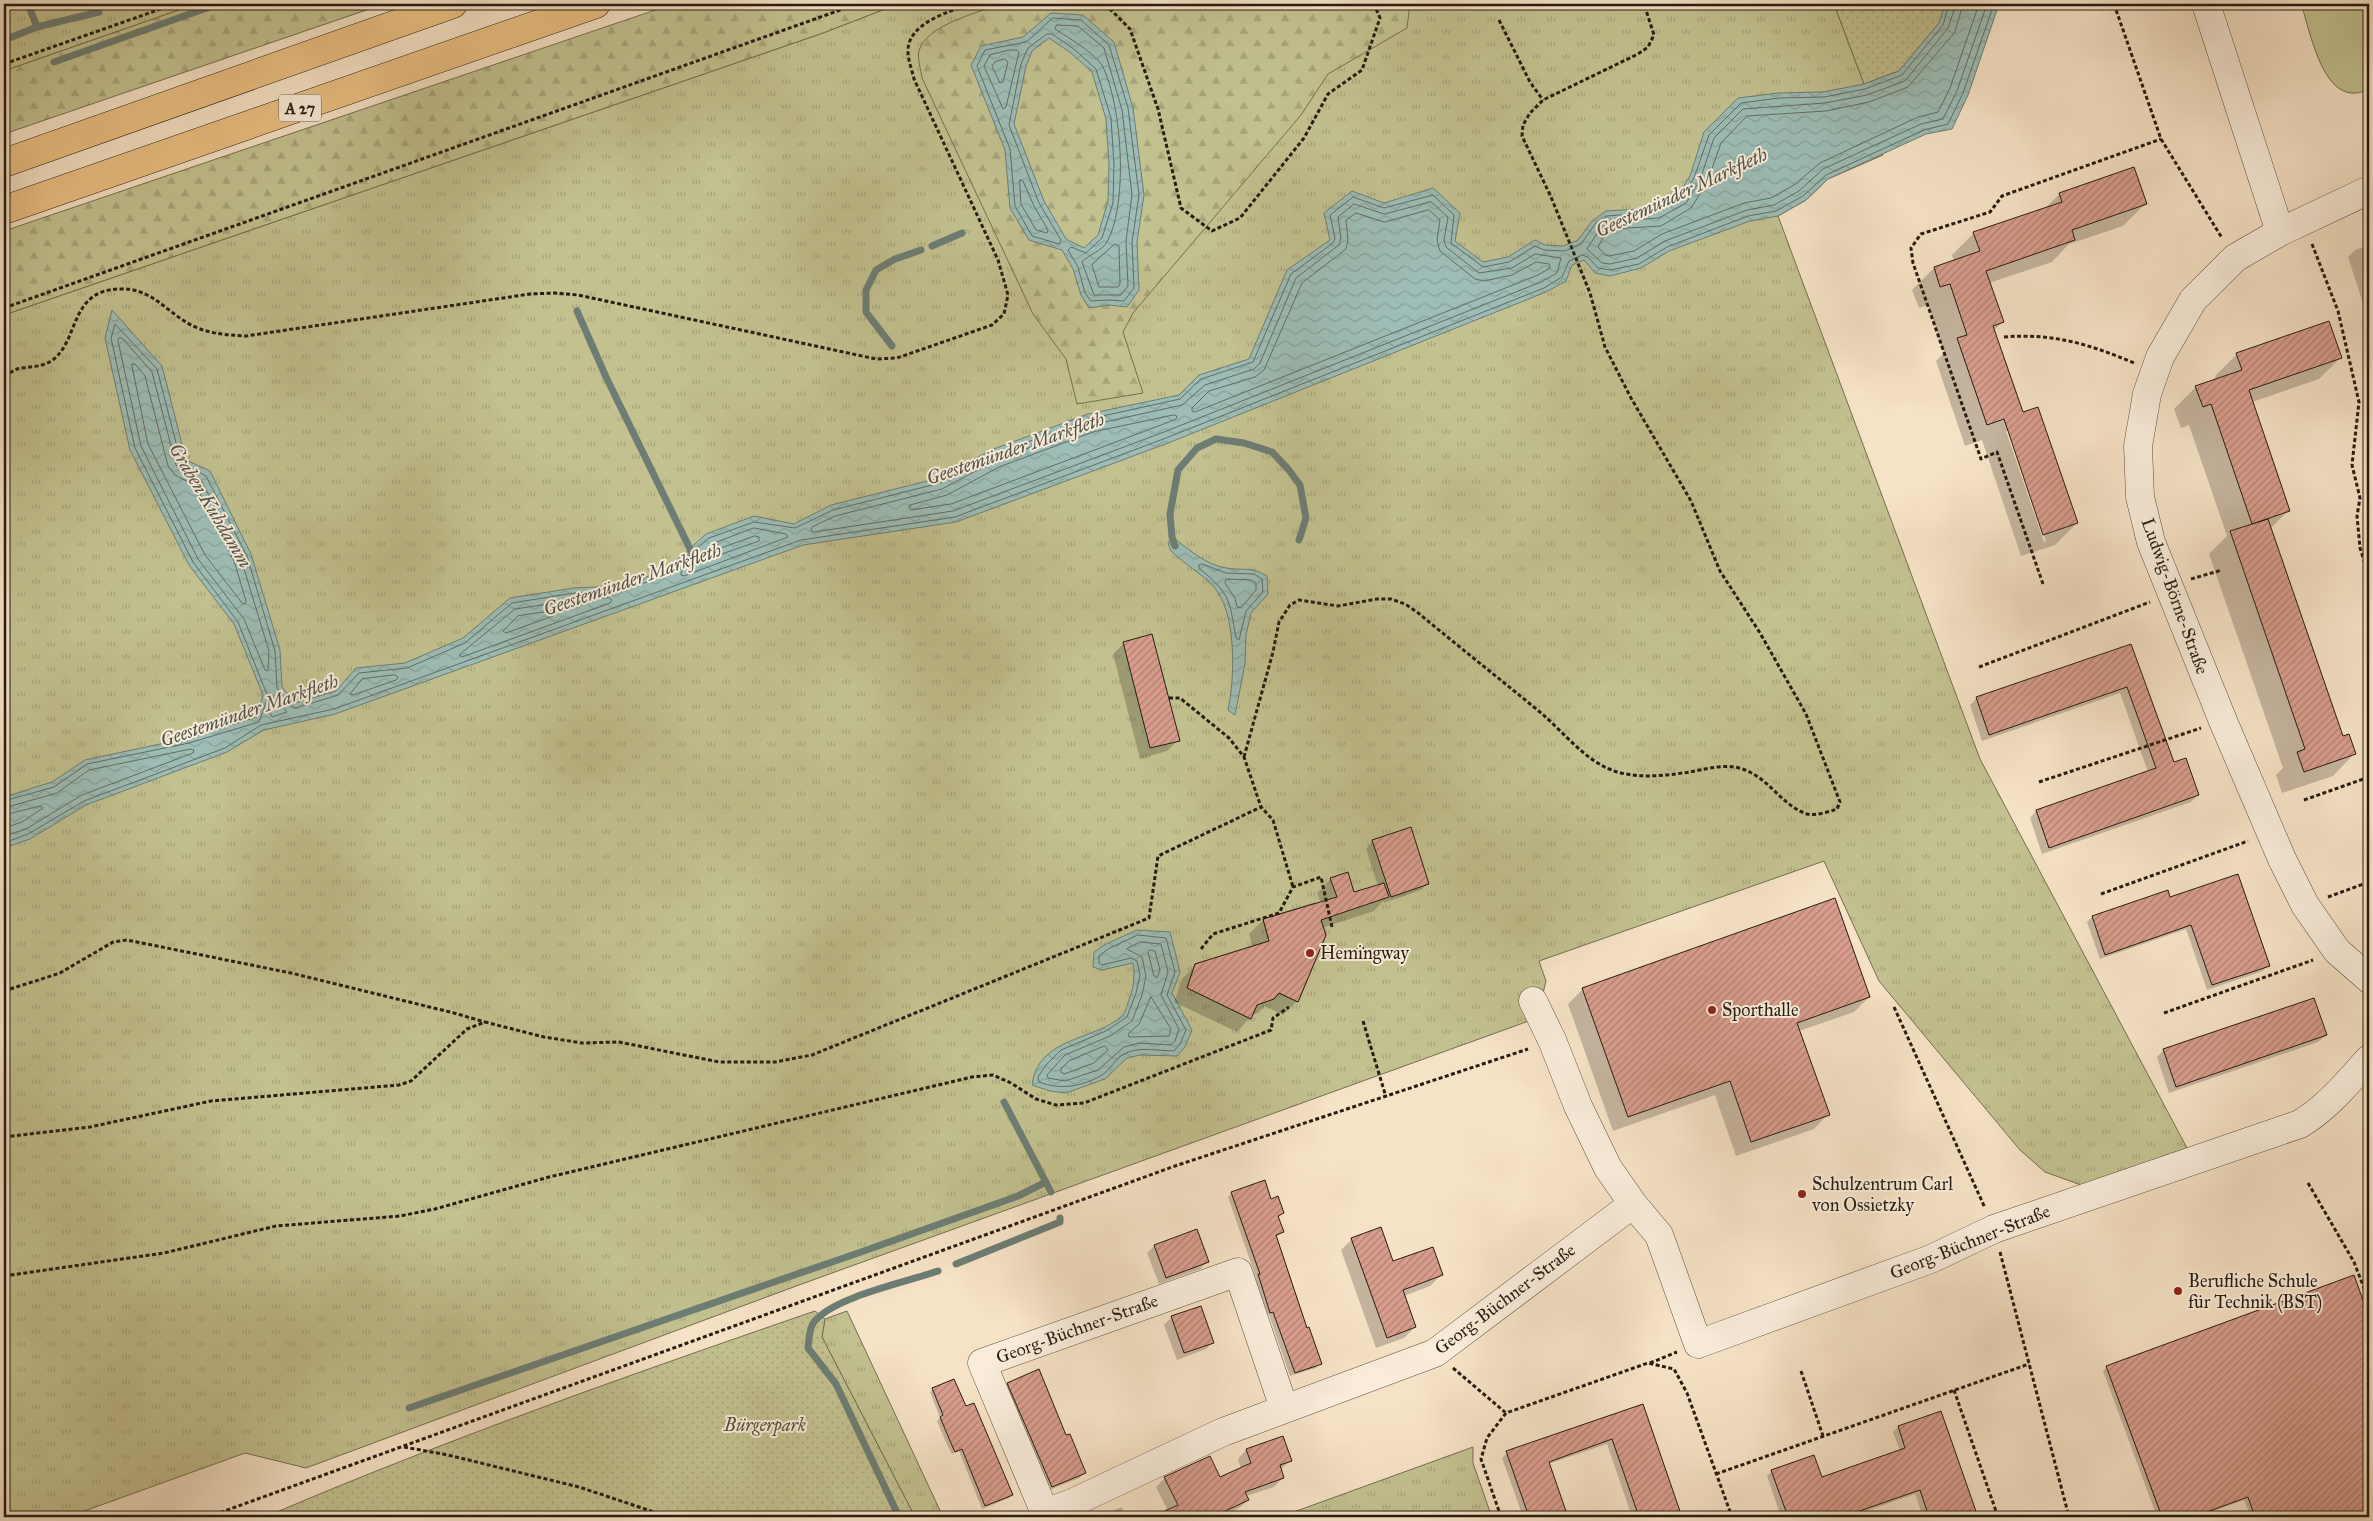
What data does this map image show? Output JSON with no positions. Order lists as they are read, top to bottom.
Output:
{
  "streets": {
    "highway": ["A 27"],
    "street": ["Ludwig-Börne-Straße", "Georg-Büchner-Straße"]
  },
  "water": ["Geestemünder Markfleth", "Graben Kuhdamm"],
  "parks": ["Bürgerpark"],
  "places": [
    "Hemingway",
    "Sporthalle",
    "Schulzentrum Carl von Ossietzky",
    "Berufliche Schule für Technik (BST)"
  ]
}
